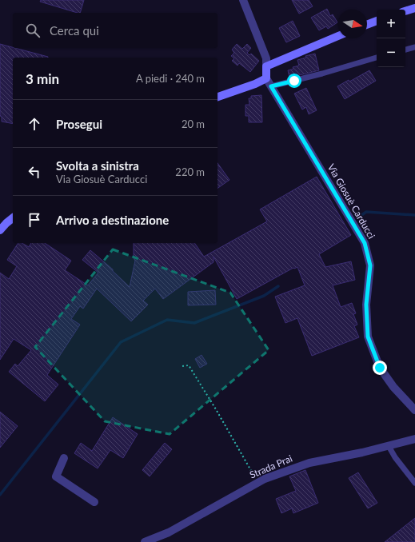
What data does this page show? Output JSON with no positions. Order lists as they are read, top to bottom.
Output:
{
  "streets": {
    "street": ["Via Giosuè Carducci", "Strada Prai"]
  },
  "north": "right",
  "page": {
    "map_buttons": ["+", "−"],
    "search": "Cerca qui",
    "heading": ["3 min", "A piedi · 240 m"],
    "list": [
      ["Prosegui", "20 m"],
      ["Svolta a sinistra", "Via Giosuè Carducci", "220 m"],
      "Arrivo a destinazione"
    ]
  }
}
